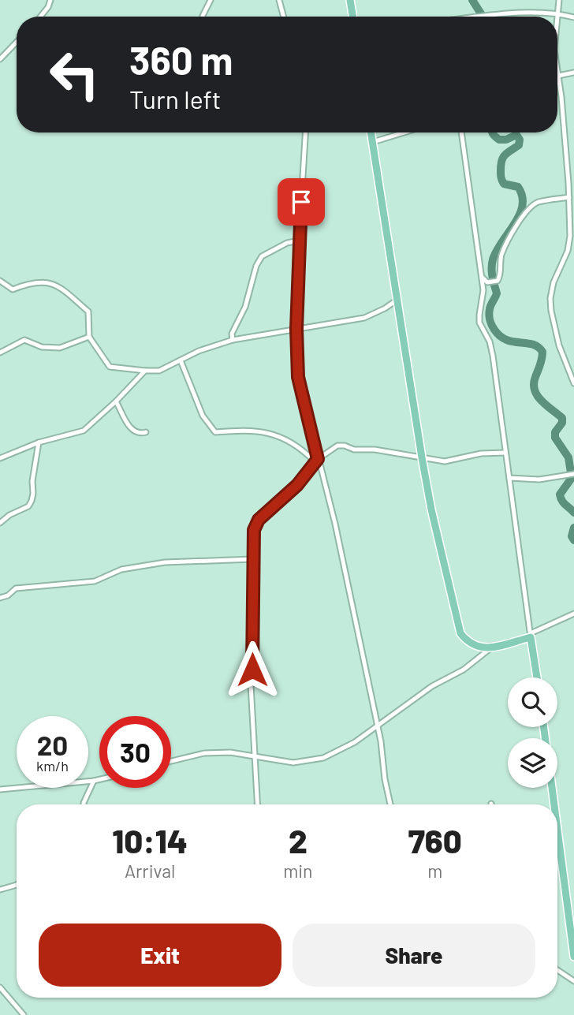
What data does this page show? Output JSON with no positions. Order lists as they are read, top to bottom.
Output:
{
  "page": {
    "turn": ["360 m", "Turn left"],
    "speed": "20 km/h",
    "limit": "30",
    "eta": [
      "10:14",
      "Arrival",
      "2",
      "min",
      "760",
      "m"
    ],
    "buttons": ["Exit", "Share"]
  }
}
